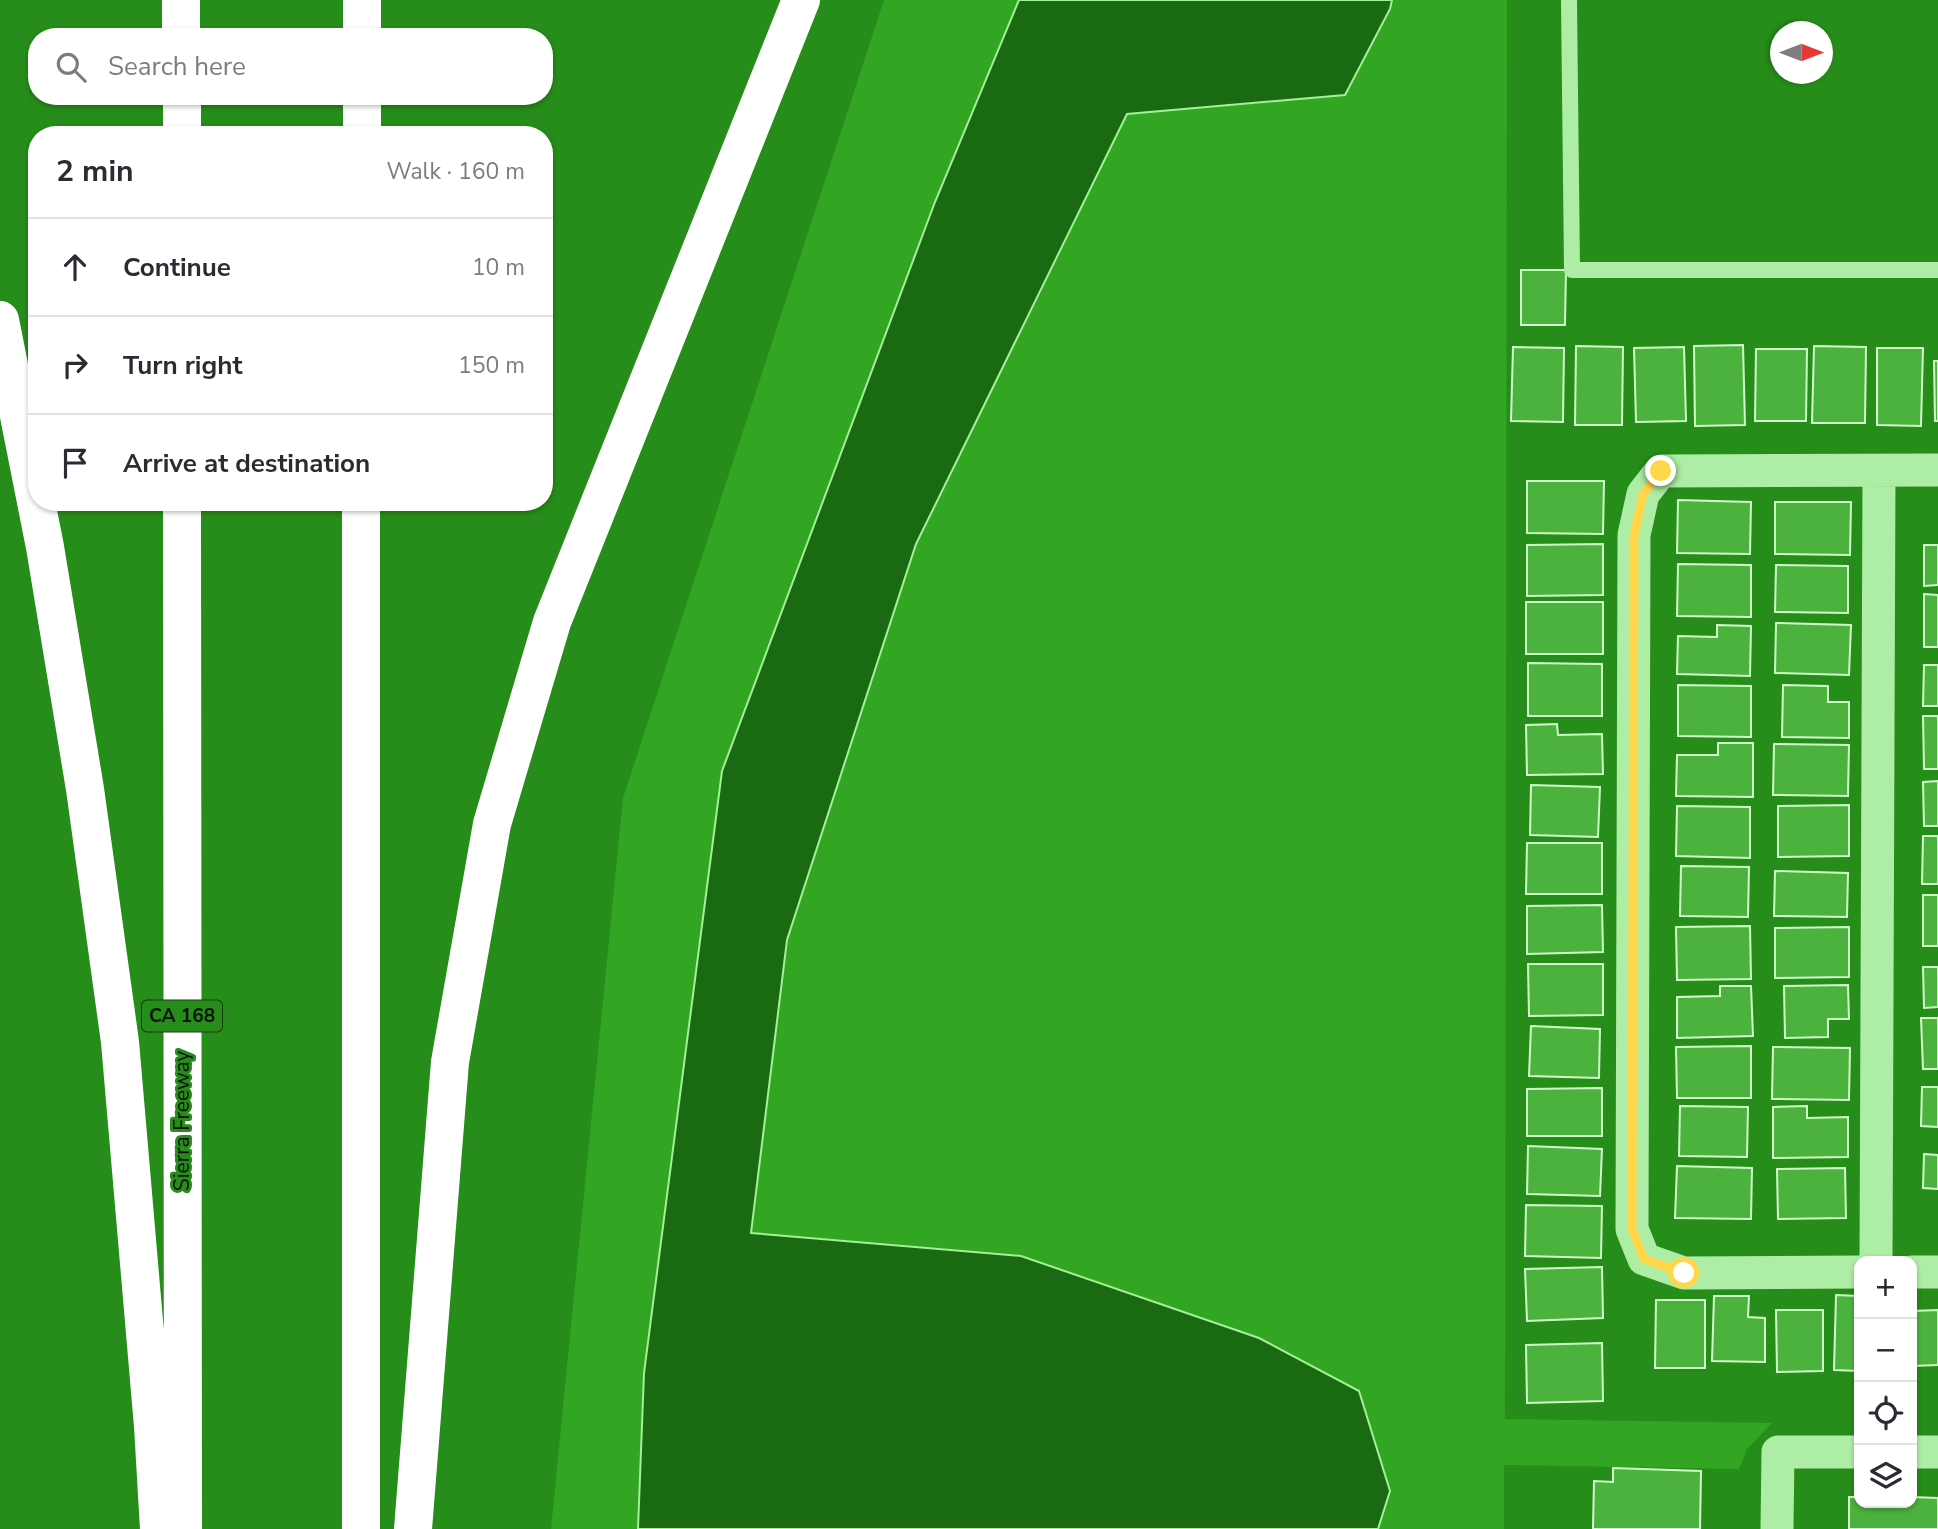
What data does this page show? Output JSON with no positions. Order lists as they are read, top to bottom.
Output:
{
  "streets": {
    "highway": ["CA 168", "Sierra Freeway"]
  },
  "north": "right",
  "page": {
    "search": "Search here",
    "heading": ["2 min", "Walk · 160 m"],
    "list": [
      ["Continue", "10 m"],
      ["Turn right", "150 m"],
      "Arrive at destination"
    ],
    "map_buttons": ["+", "−"]
  }
}
